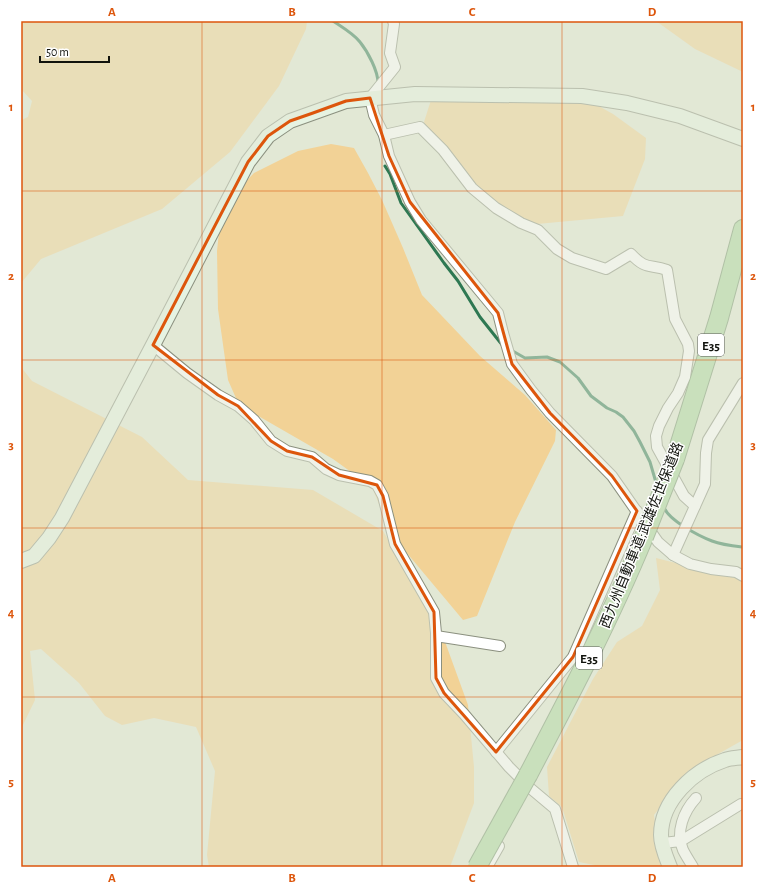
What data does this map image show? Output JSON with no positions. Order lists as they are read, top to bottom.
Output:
{
  "streets": {
    "highway": ["E35", "西九州自動車道;武雄佐世保道路"]
  },
  "scale_bar": "50 m",
  "grid": {
    "columns": [
      "A",
      "B",
      "C",
      "D"
    ],
    "rows": [
      "1",
      "2",
      "3",
      "4",
      "5"
    ]
  }
}
